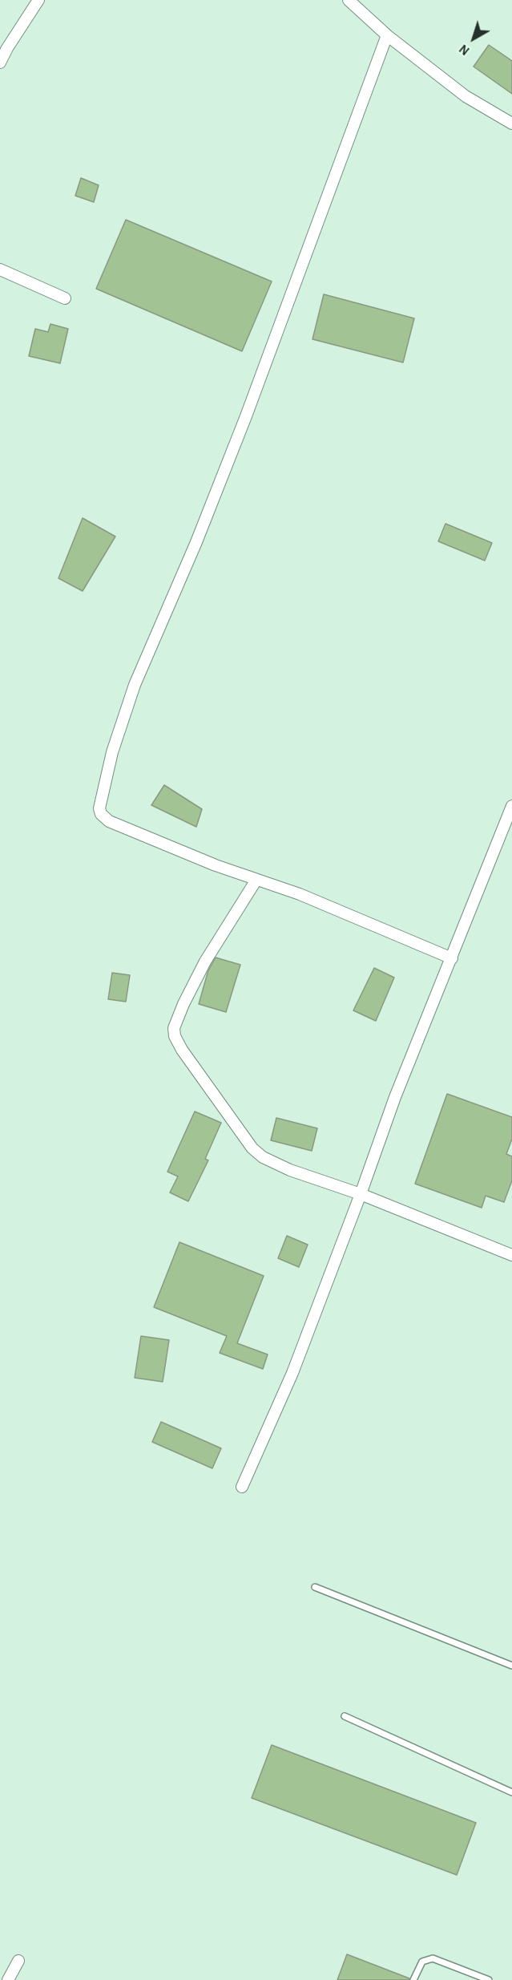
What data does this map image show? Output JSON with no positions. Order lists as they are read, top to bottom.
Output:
{
  "north": "bottom left"
}
